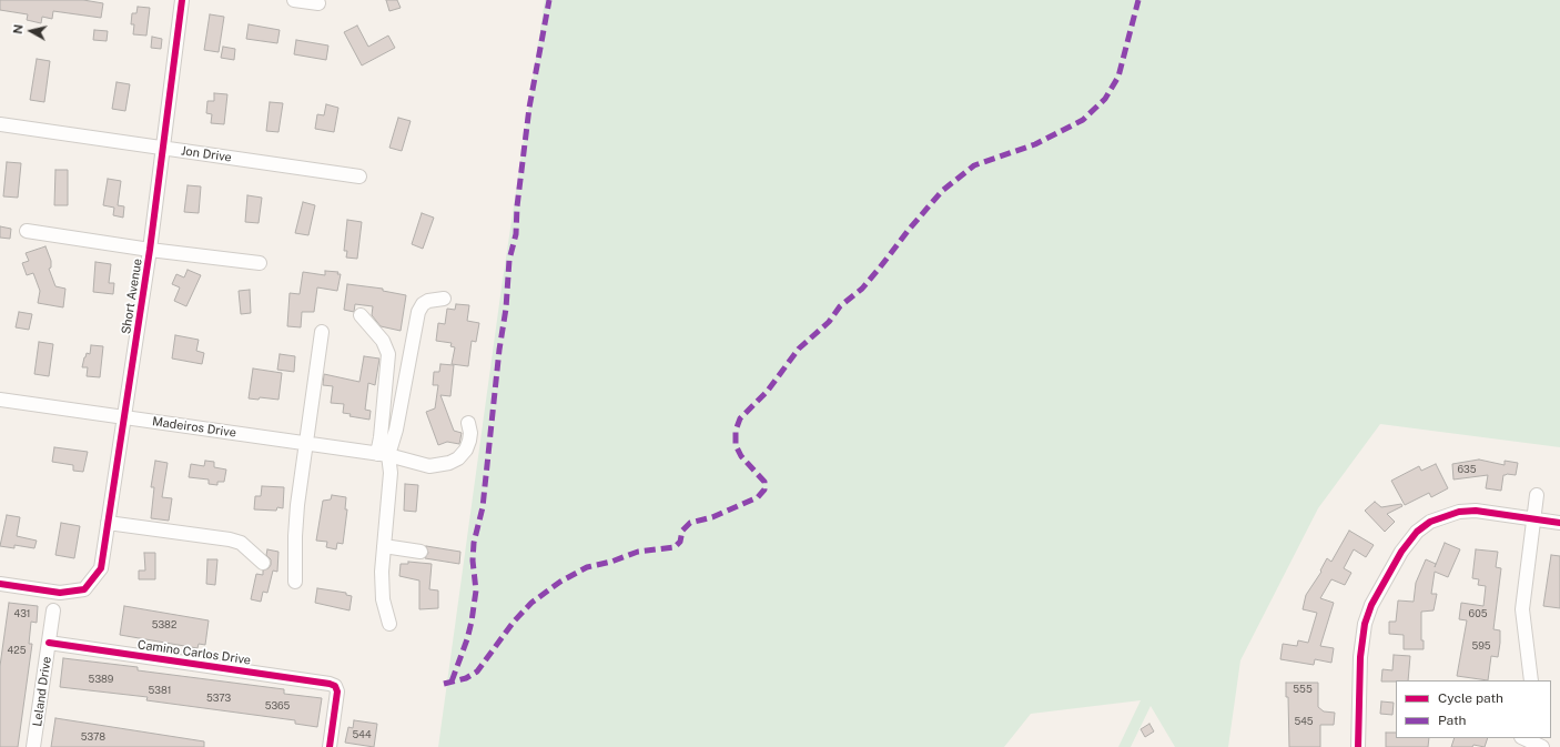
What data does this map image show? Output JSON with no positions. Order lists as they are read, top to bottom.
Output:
{
  "streets": {
    "street": [
      "Jon Drive",
      "Short Avenue",
      "Madeiros Drive",
      "Camino Carlos Drive",
      "Leland Drive"
    ]
  },
  "crossings": [
    ["Jon Drive", "Short Avenue"],
    ["Short Avenue", "Madeiros Drive"],
    ["Camino Carlos Drive", "Leland Drive"]
  ],
  "house_numbers": [
    "635",
    "431",
    "605",
    "5382",
    "595",
    "425",
    "5389",
    "555",
    "5381",
    "5373",
    "5365",
    "545",
    "544",
    "5378"
  ],
  "legend": ["Cycle path", "Path"],
  "north": "left"
}
